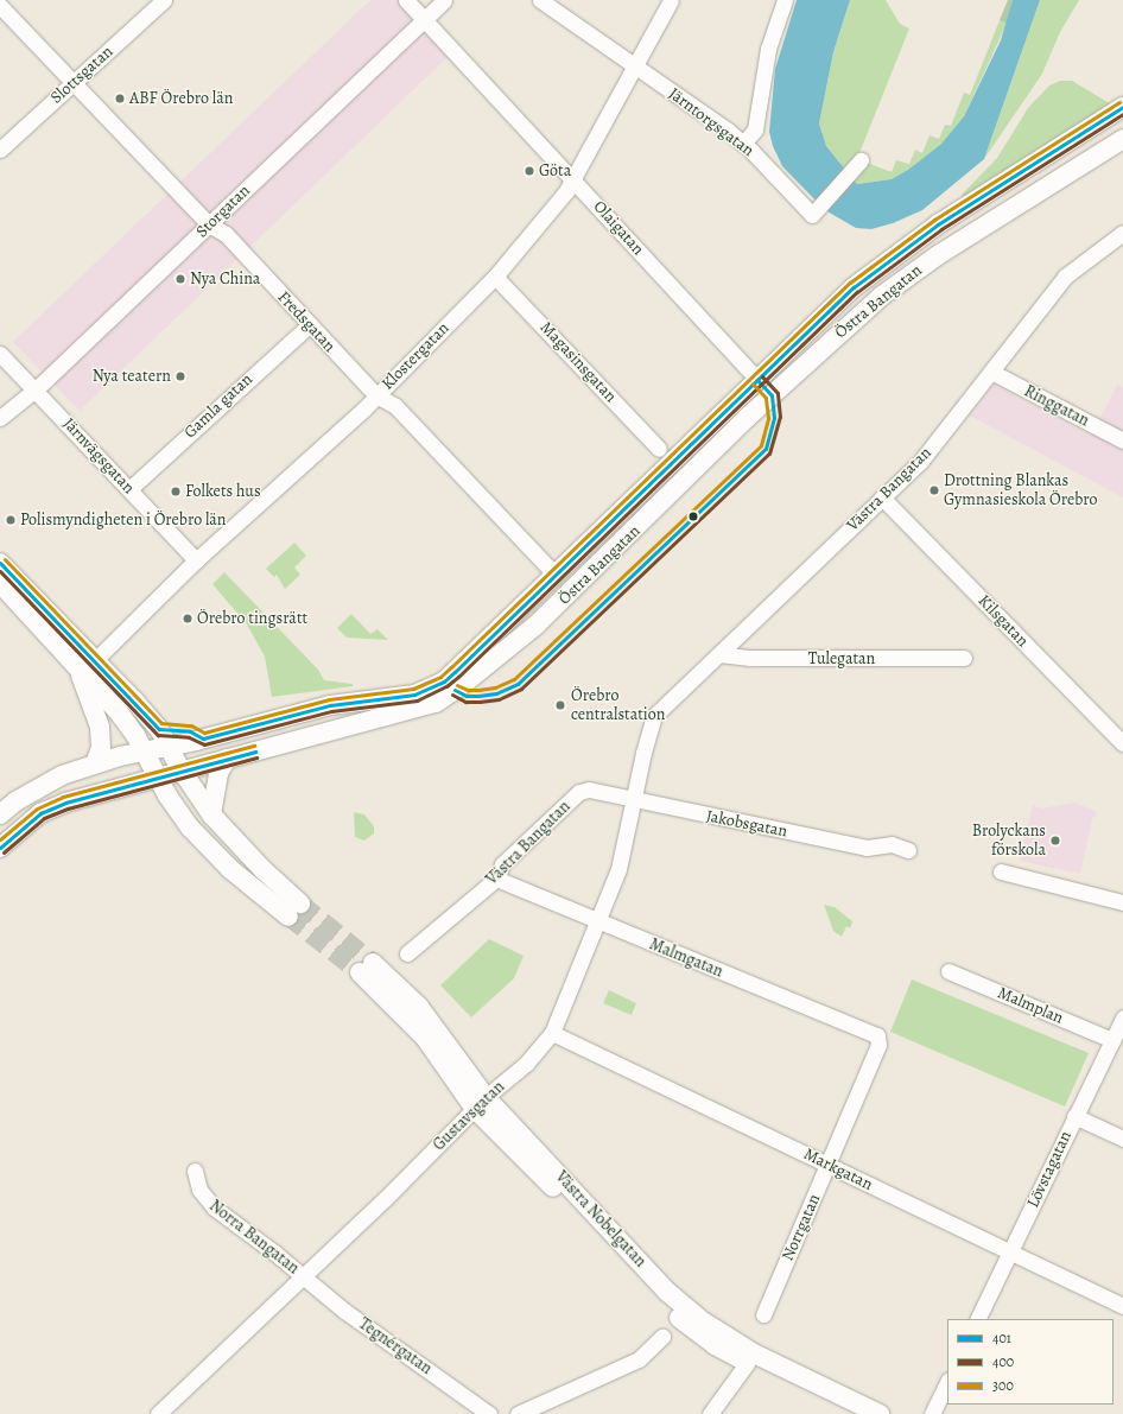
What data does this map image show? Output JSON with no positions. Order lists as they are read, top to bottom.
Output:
{
  "streets": {
    "main road": ["Östra Bangatan", "Västra Nobelgatan"],
    "street": [
      "Slottsgatan",
      "Järntorgsgatan",
      "Storgatan",
      "Olaigatan",
      "Fredsgatan",
      "Klostergatan",
      "Magasinsgatan",
      "Gamla gatan",
      "Ringgatan",
      "Järnvägsgatan",
      "Västra Bangatan",
      "Kilsgatan",
      "Tulegatan",
      "Jakobsgatan",
      "Malmgatan",
      "Malmplan",
      "Gustavsgatan",
      "Markgatan",
      "Lövstagatan",
      "Norrgatan",
      "Norra Bangatan",
      "Tegnérgatan"
    ]
  },
  "crossings": [
    ["Slottsgatan", "Fredsgatan"],
    ["Järntorgsgatan", "Klostergatan"],
    ["Storgatan", "Olaigatan"],
    ["Storgatan", "Fredsgatan"],
    ["Storgatan", "Järnvägsgatan"],
    ["Olaigatan", "Östra Bangatan"],
    ["Olaigatan", "Klostergatan"],
    ["Östra Bangatan", "Fredsgatan"],
    ["Fredsgatan", "Klostergatan"],
    ["Fredsgatan", "Gamla gatan"],
    ["Klostergatan", "Magasinsgatan"],
    ["Klostergatan", "Järnvägsgatan"],
    ["Gamla gatan", "Järnvägsgatan"],
    ["Ringgatan", "Västra Bangatan"],
    ["Västra Bangatan", "Kilsgatan"],
    ["Västra Bangatan", "Tulegatan"],
    ["Västra Bangatan", "Jakobsgatan"],
    ["Västra Bangatan", "Malmgatan"],
    ["Västra Bangatan", "Gustavsgatan"],
    ["Jakobsgatan", "Gustavsgatan"],
    ["Malmgatan", "Gustavsgatan"],
    ["Malmgatan", "Norrgatan"],
    ["Malmplan", "Lövstagatan"],
    ["Gustavsgatan", "Markgatan"],
    ["Gustavsgatan", "Västra Nobelgatan"],
    ["Gustavsgatan", "Norra Bangatan"],
    ["Gustavsgatan", "Tegnérgatan"],
    ["Markgatan", "Lövstagatan"],
    ["Markgatan", "Norrgatan"],
    ["Norra Bangatan", "Tegnérgatan"]
  ],
  "places": [
    "ABF Örebro län",
    "Göta",
    "Nya China",
    "Nya teatern",
    "Drottning Blankas Gymnasieskola Örebro",
    "Folkets hus",
    "Polismyndigheten i Örebro län",
    "Örebro tingsrätt",
    "Örebro centralstation",
    "Brolyckans förskola"
  ],
  "lines": ["transit line 300", "transit line 401", "transit line 400"],
  "legend": ["401", "400", "300"]
}
